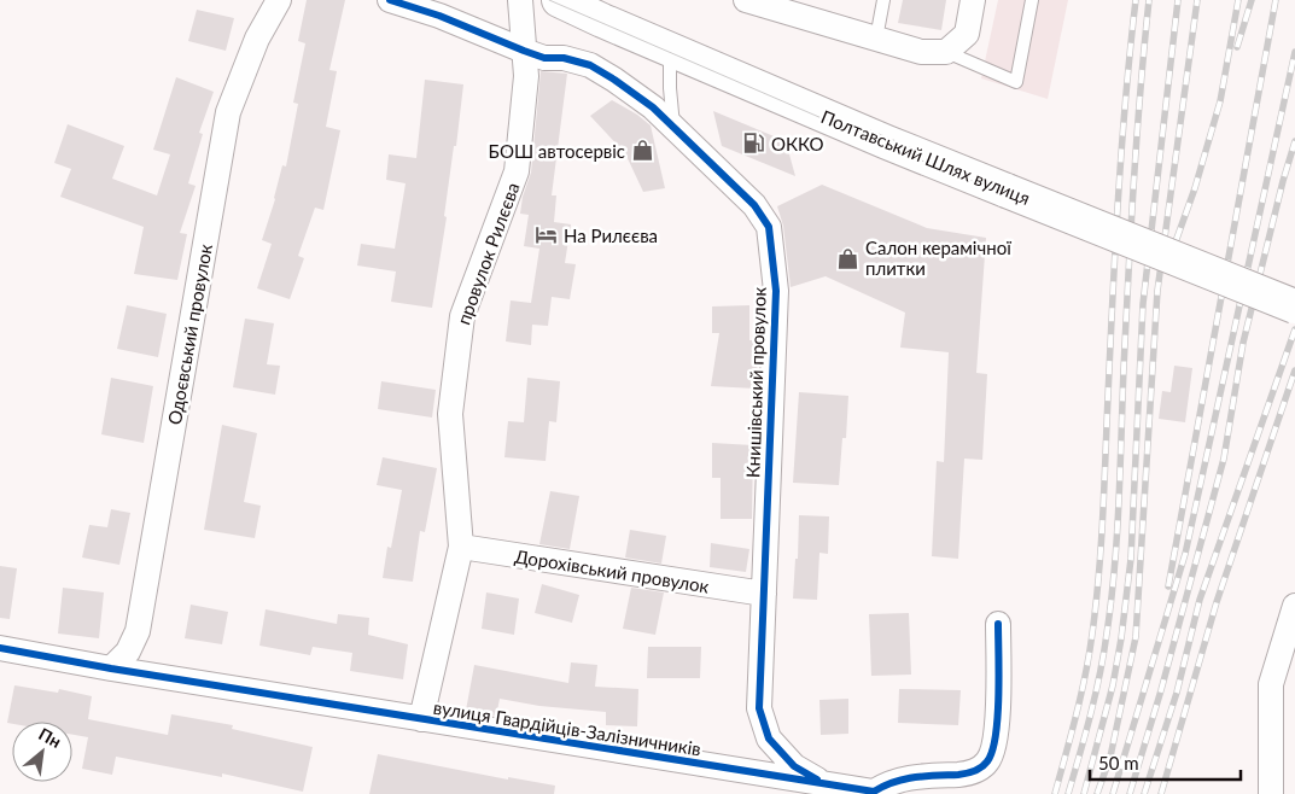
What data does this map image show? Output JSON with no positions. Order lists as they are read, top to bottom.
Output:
{
  "streets": {
    "main road": ["Полтавський Шлях вулиця"],
    "street": [
      "провулок Рилєєва",
      "Одоєвський провулок",
      "Книшівський провулок",
      "Дорохівський провулок",
      "вулиця Гвардійців-Залізничників"
    ]
  },
  "crossings": [
    ["провулок Рилєєва", "Книшівський провулок"],
    ["провулок Рилєєва", "Дорохівський провулок"],
    ["провулок Рилєєва", "вулиця Гвардійців-Залізничників"],
    ["Одоєвський провулок", "вулиця Гвардійців-Залізничників"],
    ["Книшівський провулок", "Дорохівський провулок"],
    ["Книшівський провулок", "вулиця Гвардійців-Залізничників"]
  ],
  "places": {
    "fuel station": ["ОККО"],
    "shop": ["БОШ автосервіс", "Салон керамічної плитки"],
    "hotel": ["На Рилєєва"]
  },
  "scale_bar": "50 m",
  "north": "top right"
}
